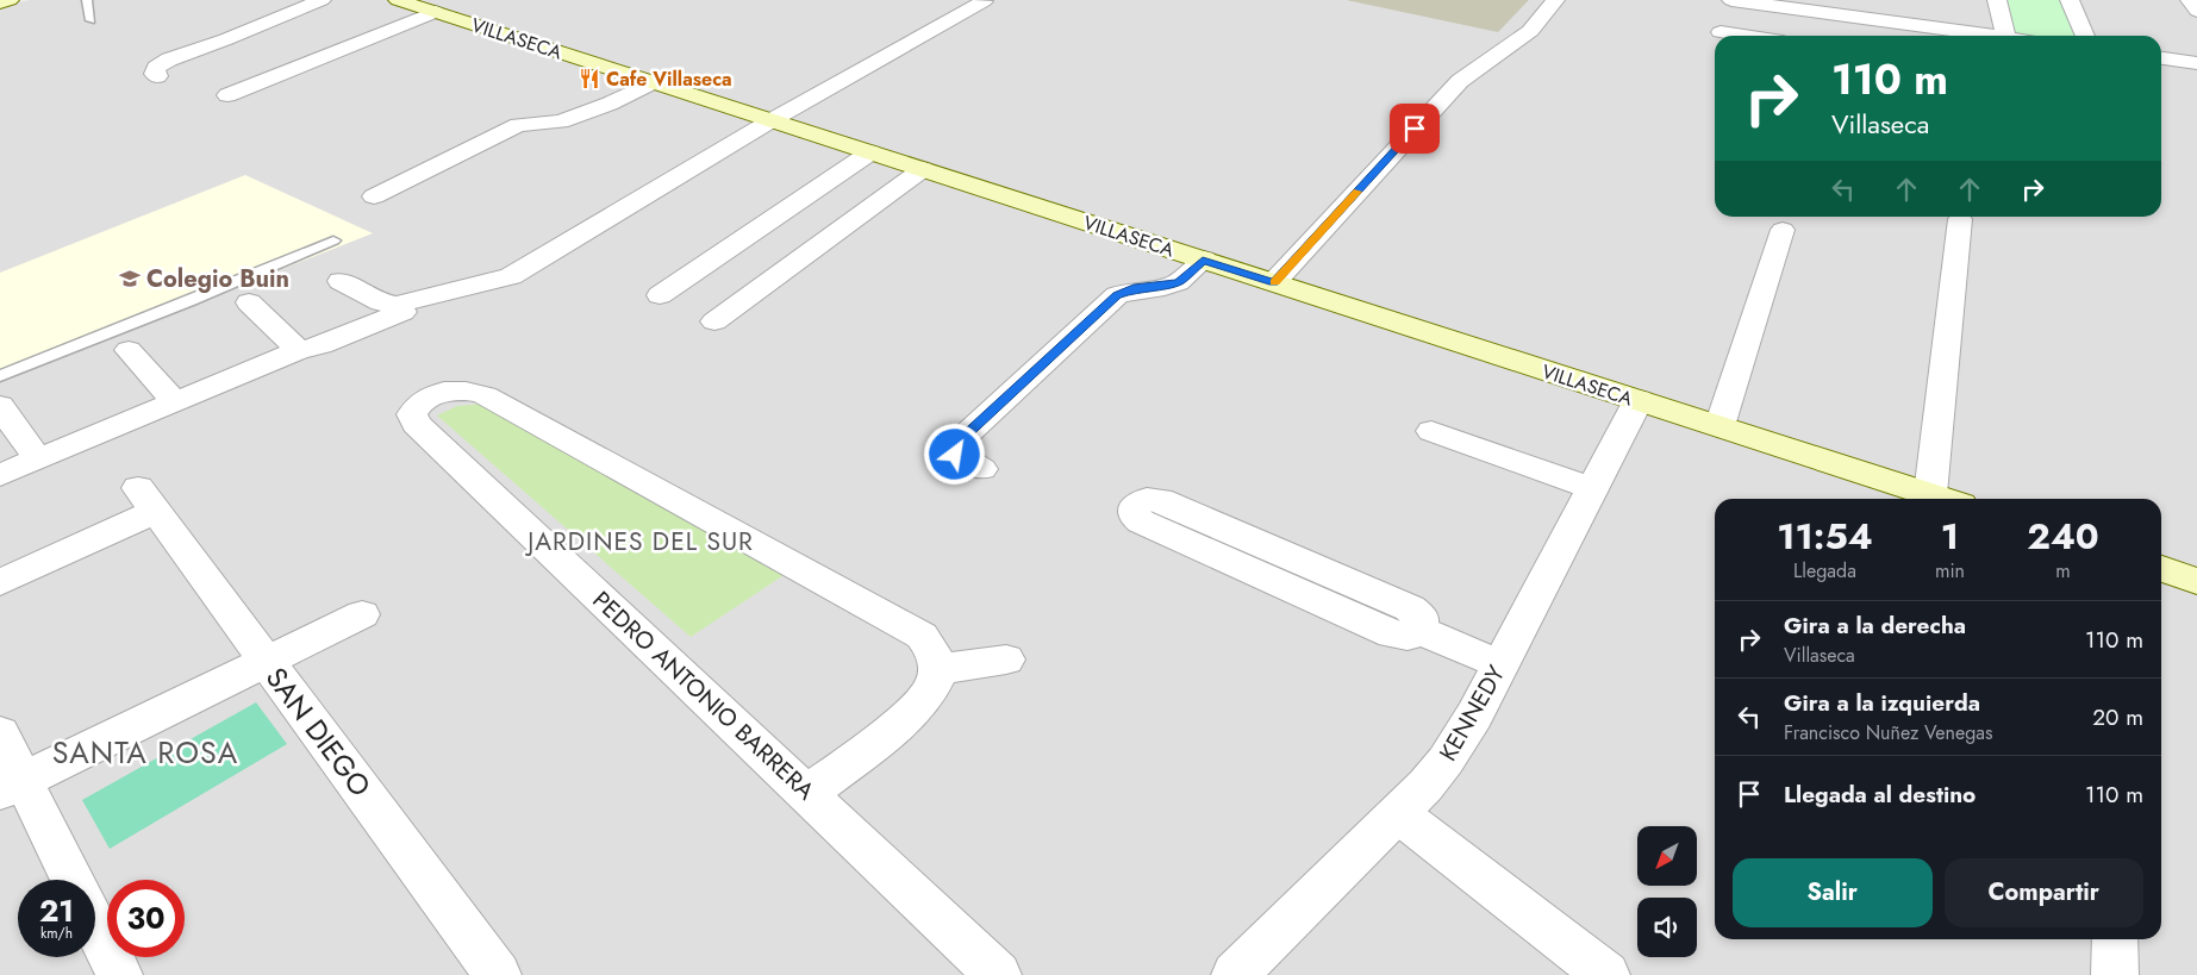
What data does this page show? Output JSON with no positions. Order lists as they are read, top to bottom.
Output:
{
  "streets": {
    "main road": ["VILLASECA"],
    "street": ["PEDRO ANTONIO BARRERA", "KENNEDY", "SAN DIEGO"]
  },
  "crossings": [
    ["VILLASECA", "KENNEDY"]
  ],
  "districts": ["JARDINES DEL SUR", "SANTA ROSA"],
  "places": {
    "restaurant": ["Cafe Villaseca"],
    "school or university": ["Colegio Buin"]
  },
  "north": "bottom left",
  "page": {
    "turn": ["110 m", "Villaseca"],
    "eta": [
      "11:54",
      "Llegada",
      "1",
      "min",
      "240",
      "m"
    ],
    "list": [
      {
        "name": "Gira a la derecha",
        "note": "Villaseca",
        "value": "110 m"
      },
      {
        "name": "Gira a la izquierda",
        "note": "Francisco Nuñez Venegas",
        "value": "20 m"
      },
      {
        "name": "Llegada al destino",
        "value": "110 m"
      }
    ],
    "buttons": ["Salir", "Compartir"],
    "speed": "21 km/h",
    "limit": "30"
  }
}
